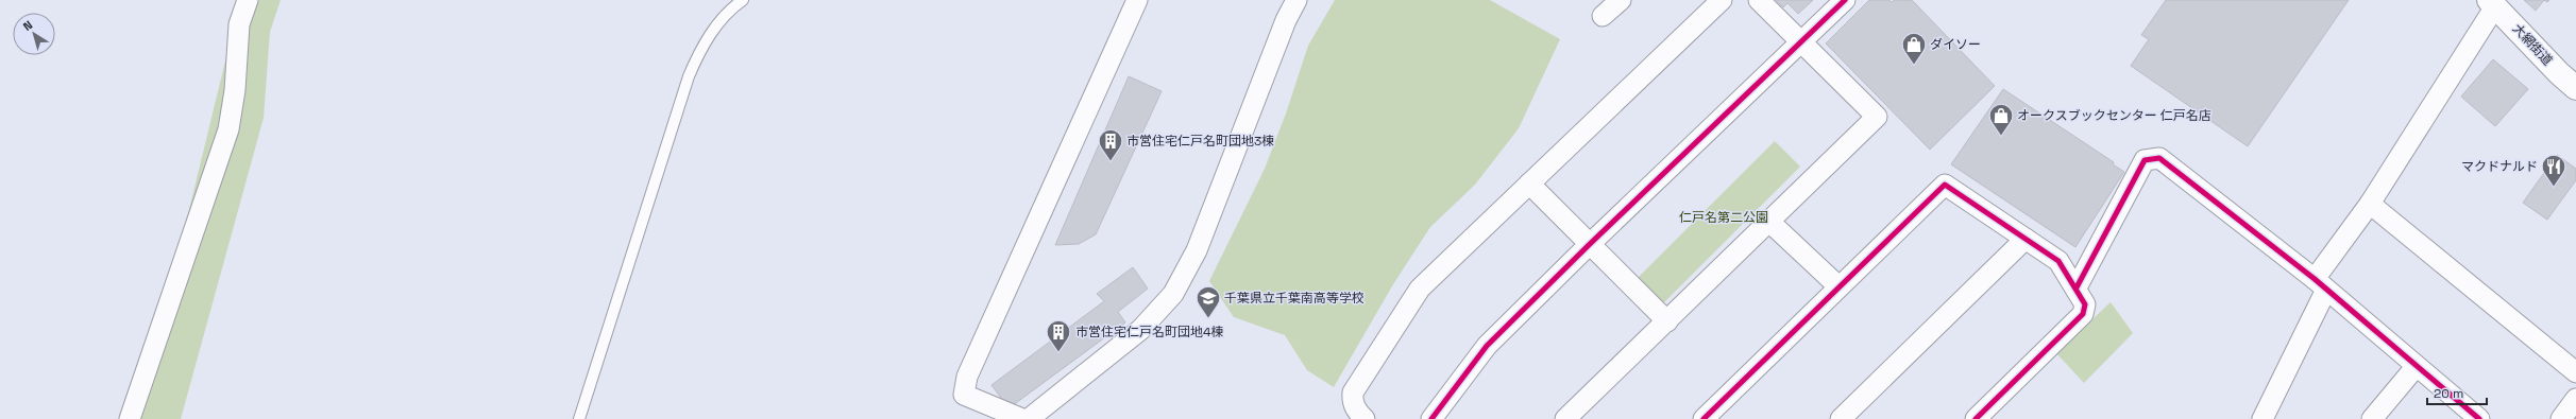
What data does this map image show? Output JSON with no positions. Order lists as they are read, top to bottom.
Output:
{
  "streets": {
    "main road": ["大網街道"]
  },
  "parks": ["仁戸名第二公園"],
  "places": {
    "shop": ["ダイソー", "オークスブックセンター 仁戸名店"],
    "building": ["市営住宅仁戸名町団地3棟", "市営住宅仁戸名町団地4棟"],
    "restaurant": ["マクドナルド"],
    "school or university": ["千葉県立千葉南高等学校"]
  },
  "scale_bar": "20 m",
  "north": "top left"
}
